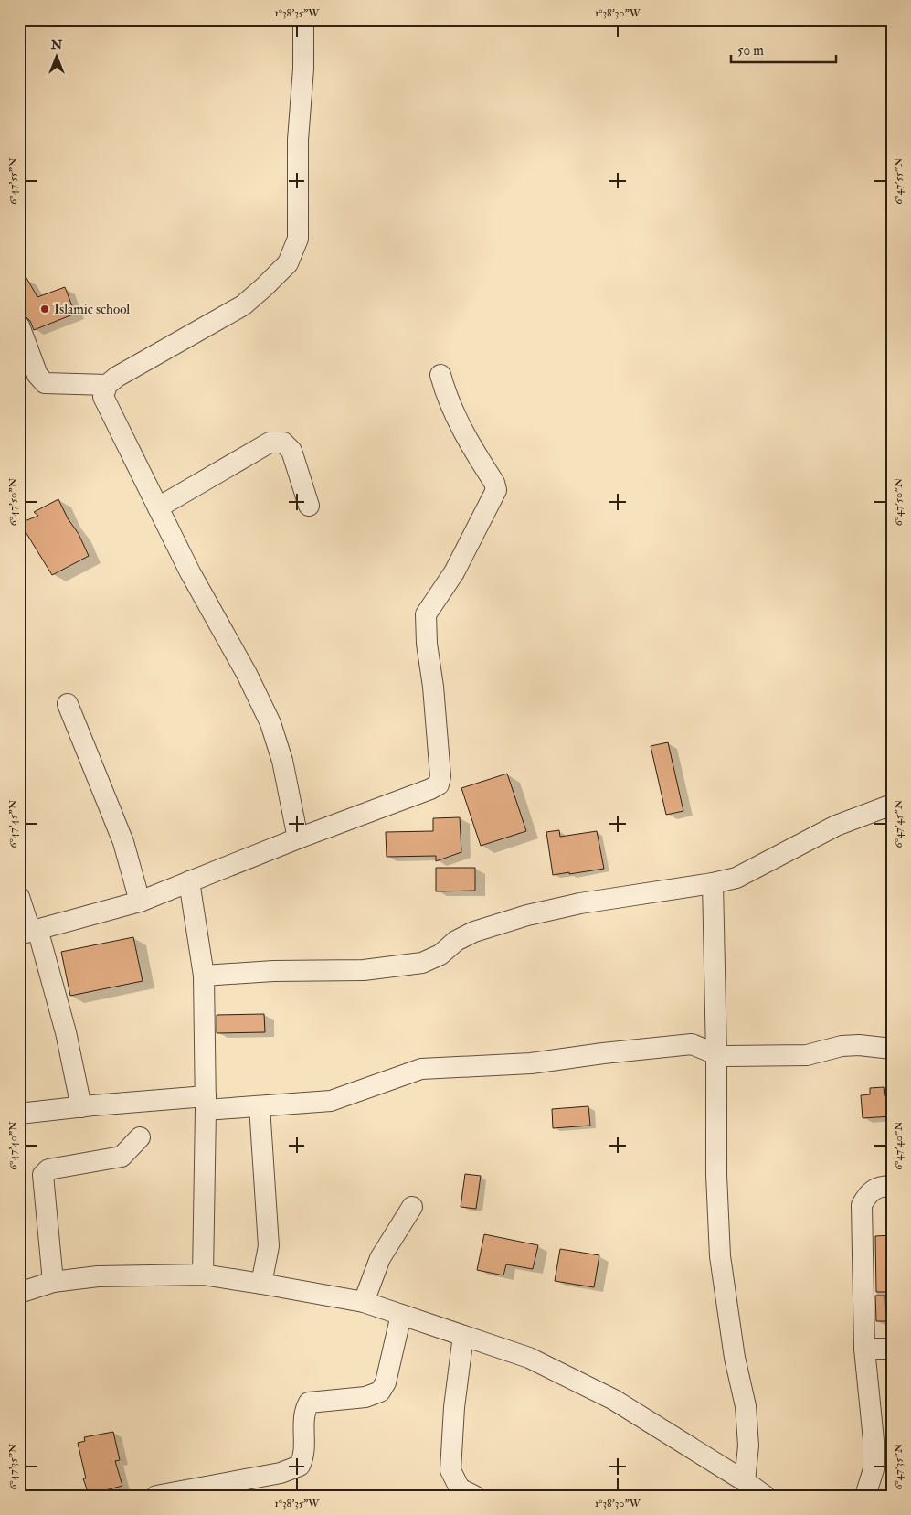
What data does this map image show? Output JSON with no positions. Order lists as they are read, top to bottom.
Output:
{
  "places": ["Islamic school"],
  "scale_bar": "50 m",
  "north": "top",
  "coordinates": [
    "1°38'35\"W",
    "1°38'30\"W",
    "6°47'55\"N",
    "6°47'50\"N",
    "6°47'45\"N",
    "6°47'40\"N",
    "6°47'35\"N"
  ]
}
